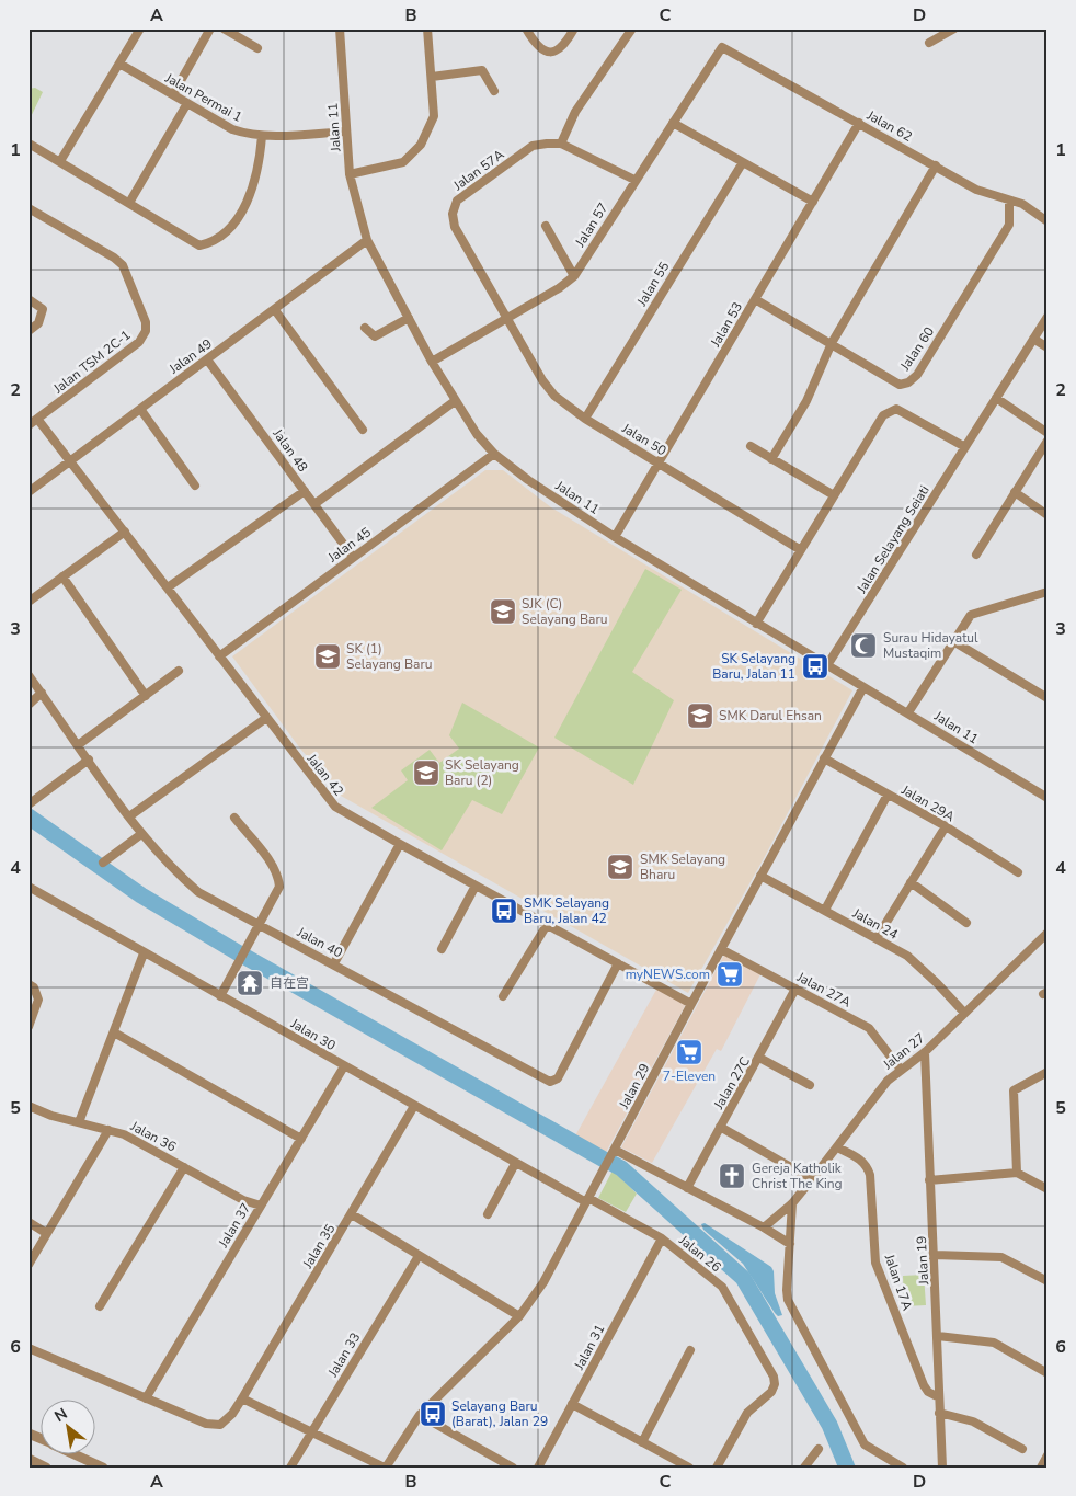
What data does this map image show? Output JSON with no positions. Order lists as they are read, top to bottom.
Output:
{
  "streets": {
    "street": [
      "Jalan Permai 1",
      "Jalan 62",
      "Jalan 11",
      "Jalan 57A",
      "Jalan 57",
      "Jalan 55",
      "Jalan 53",
      "Jalan 60",
      "Jalan 49",
      "Jalan TSM 2C-1",
      "Jalan 50",
      "Jalan 48",
      "Jalan Selayang Seiati",
      "Jalan 45",
      "Jalan 42",
      "Jalan 29A",
      "Jalan 24",
      "Jalan 40",
      "Jalan 27A",
      "Jalan 30",
      "Jalan 27",
      "Jalan 27C",
      "Jalan 29",
      "Jalan 36",
      "Jalan 37",
      "Jalan 35",
      "Jalan 26",
      "Jalan 19",
      "Jalan 17A",
      "Jalan 31",
      "Jalan 33"
    ]
  },
  "crossings": [
    ["Jalan Permai 1", "Jalan 11"],
    ["Jalan 62", "Jalan 57"],
    ["Jalan 62", "Jalan 53"],
    ["Jalan 62", "Jalan 60"],
    ["Jalan 11", "Jalan 57"],
    ["Jalan 11", "Jalan 53"],
    ["Jalan 11", "Jalan 49"],
    ["Jalan 11", "Jalan Selayang Seiati"],
    ["Jalan 11", "Jalan 45"],
    ["Jalan 11", "Jalan 29"],
    ["Jalan 57A", "Jalan 57"],
    ["Jalan 57A", "Jalan 50"],
    ["Jalan 57", "Jalan 50"],
    ["Jalan 55", "Jalan 50"],
    ["Jalan 53", "Jalan 60"],
    ["Jalan 53", "Jalan 50"],
    ["Jalan 49", "Jalan 48"],
    ["Jalan 49", "Jalan 42"],
    ["Jalan 48", "Jalan 45"],
    ["Jalan 45", "Jalan 42"],
    ["Jalan 42", "Jalan 40"],
    ["Jalan 42", "Jalan 29"],
    ["Jalan 29A", "Jalan 29"],
    ["Jalan 24", "Jalan 27"],
    ["Jalan 24", "Jalan 29"],
    ["Jalan 27A", "Jalan 27"],
    ["Jalan 27A", "Jalan 27C"],
    ["Jalan 27A", "Jalan 29"],
    ["Jalan 30", "Jalan 29"],
    ["Jalan 30", "Jalan 37"],
    ["Jalan 30", "Jalan 35"],
    ["Jalan 30", "Jalan 26"],
    ["Jalan 27", "Jalan 19"],
    ["Jalan 27", "Jalan 17A"],
    ["Jalan 29", "Jalan 26"],
    ["Jalan 36", "Jalan 37"],
    ["Jalan 37", "Jalan 35"],
    ["Jalan 26", "Jalan 31"],
    ["Jalan 19", "Jalan 17A"]
  ],
  "places": {
    "school or university": [
      "SJK (C) Selayang Baru",
      "SK (1) Selayang Baru",
      "SMK Darul Ehsan",
      "SK Selayang Baru (2)",
      "SMK Selayang Bharu"
    ],
    "mosque": ["Surau Hidayatul Mustaqim"],
    "bus stop": ["SK Selayang Baru, Jalan 11", "SMK Selayang Baru, Jalan 42", "Selayang Baru (Barat), Jalan 29"],
    "supermarket": ["myNEWS.com", "7-Eleven"],
    "temple": ["自在宫"],
    "church": ["Gereja Katholik Christ The King"]
  },
  "north": "top left",
  "grid": {
    "columns": [
      "A",
      "B",
      "C",
      "D"
    ],
    "rows": [
      "1",
      "2",
      "3",
      "4",
      "5",
      "6"
    ]
  }
}
